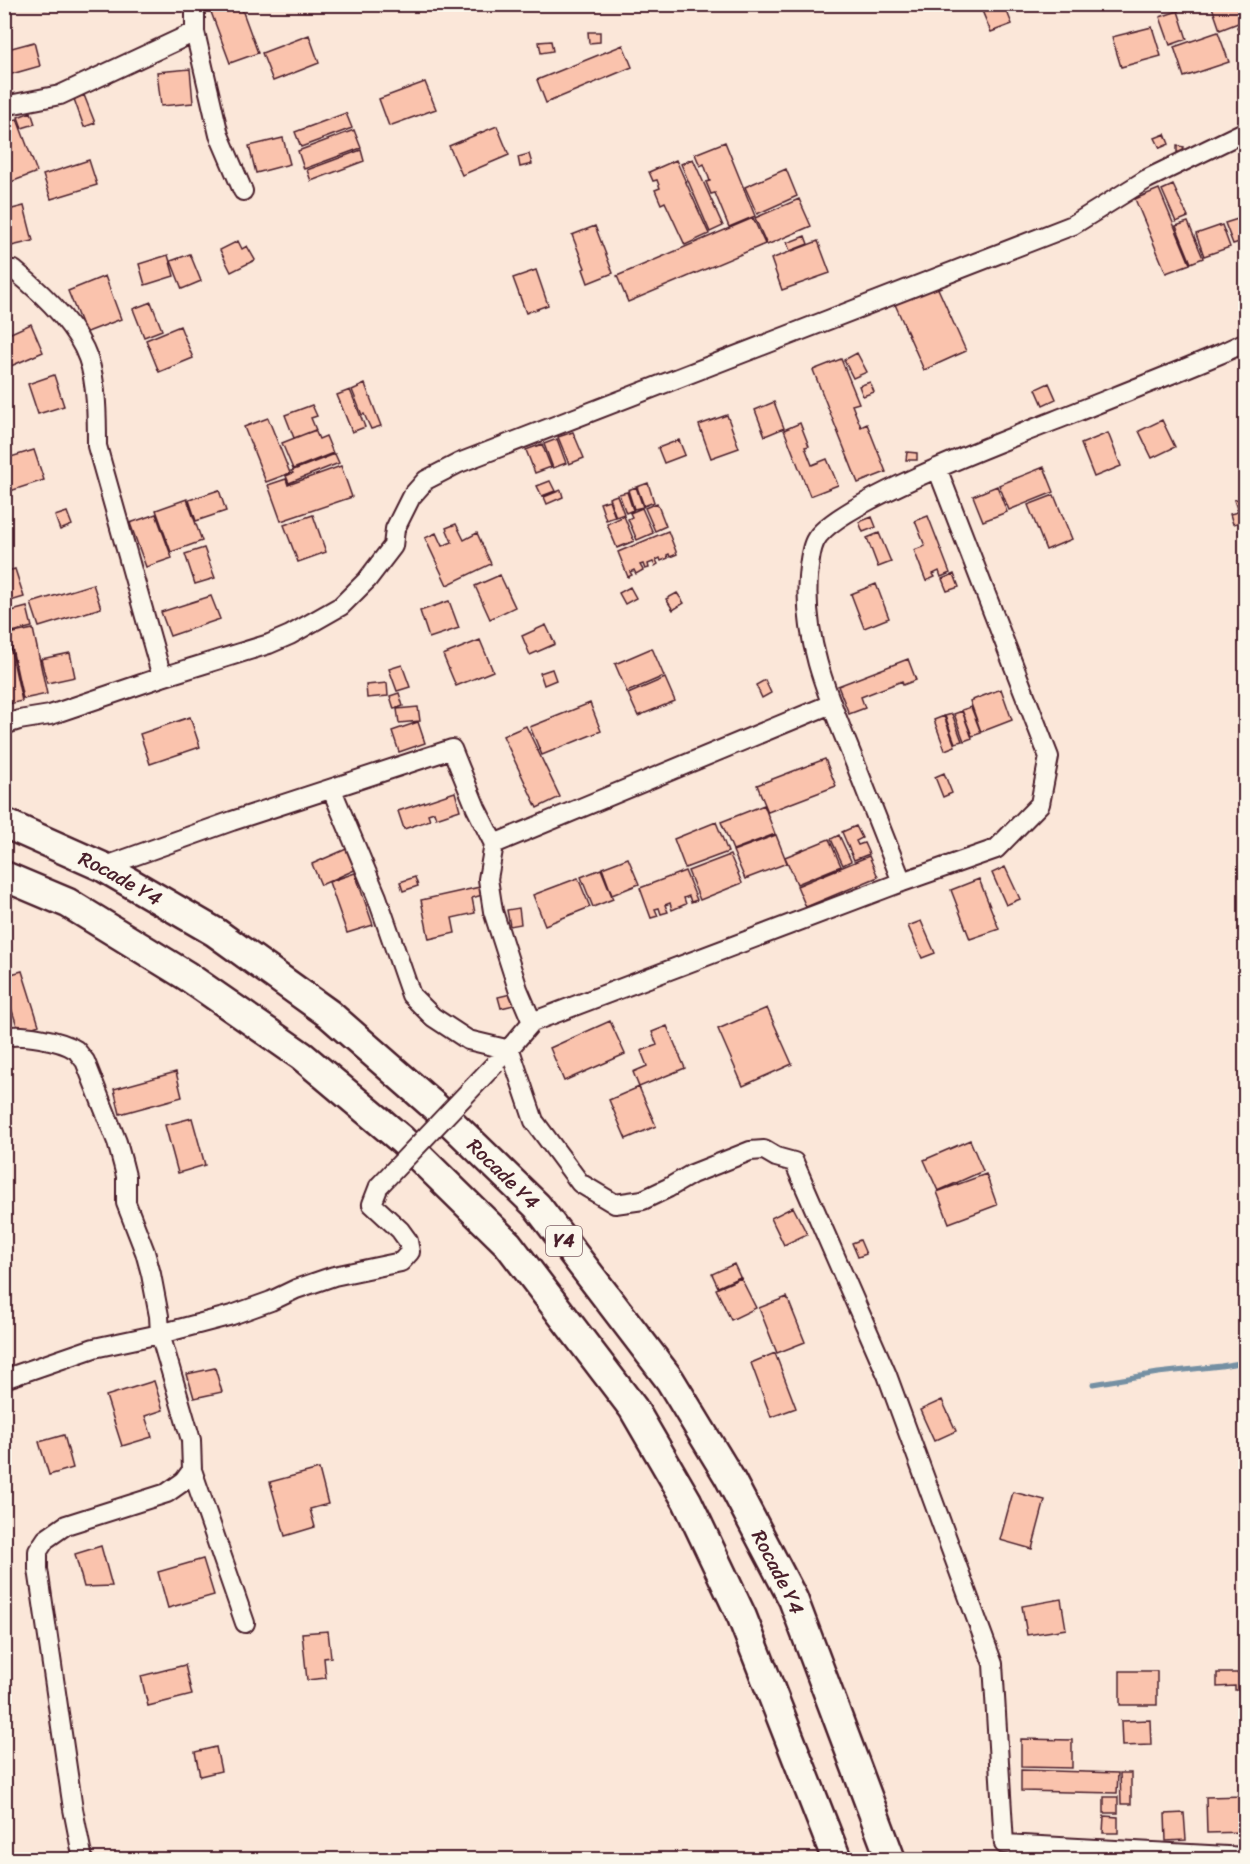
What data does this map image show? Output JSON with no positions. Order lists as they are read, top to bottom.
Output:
{
  "streets": {
    "highway": ["Rocade Y4", "Y4"]
  }
}
